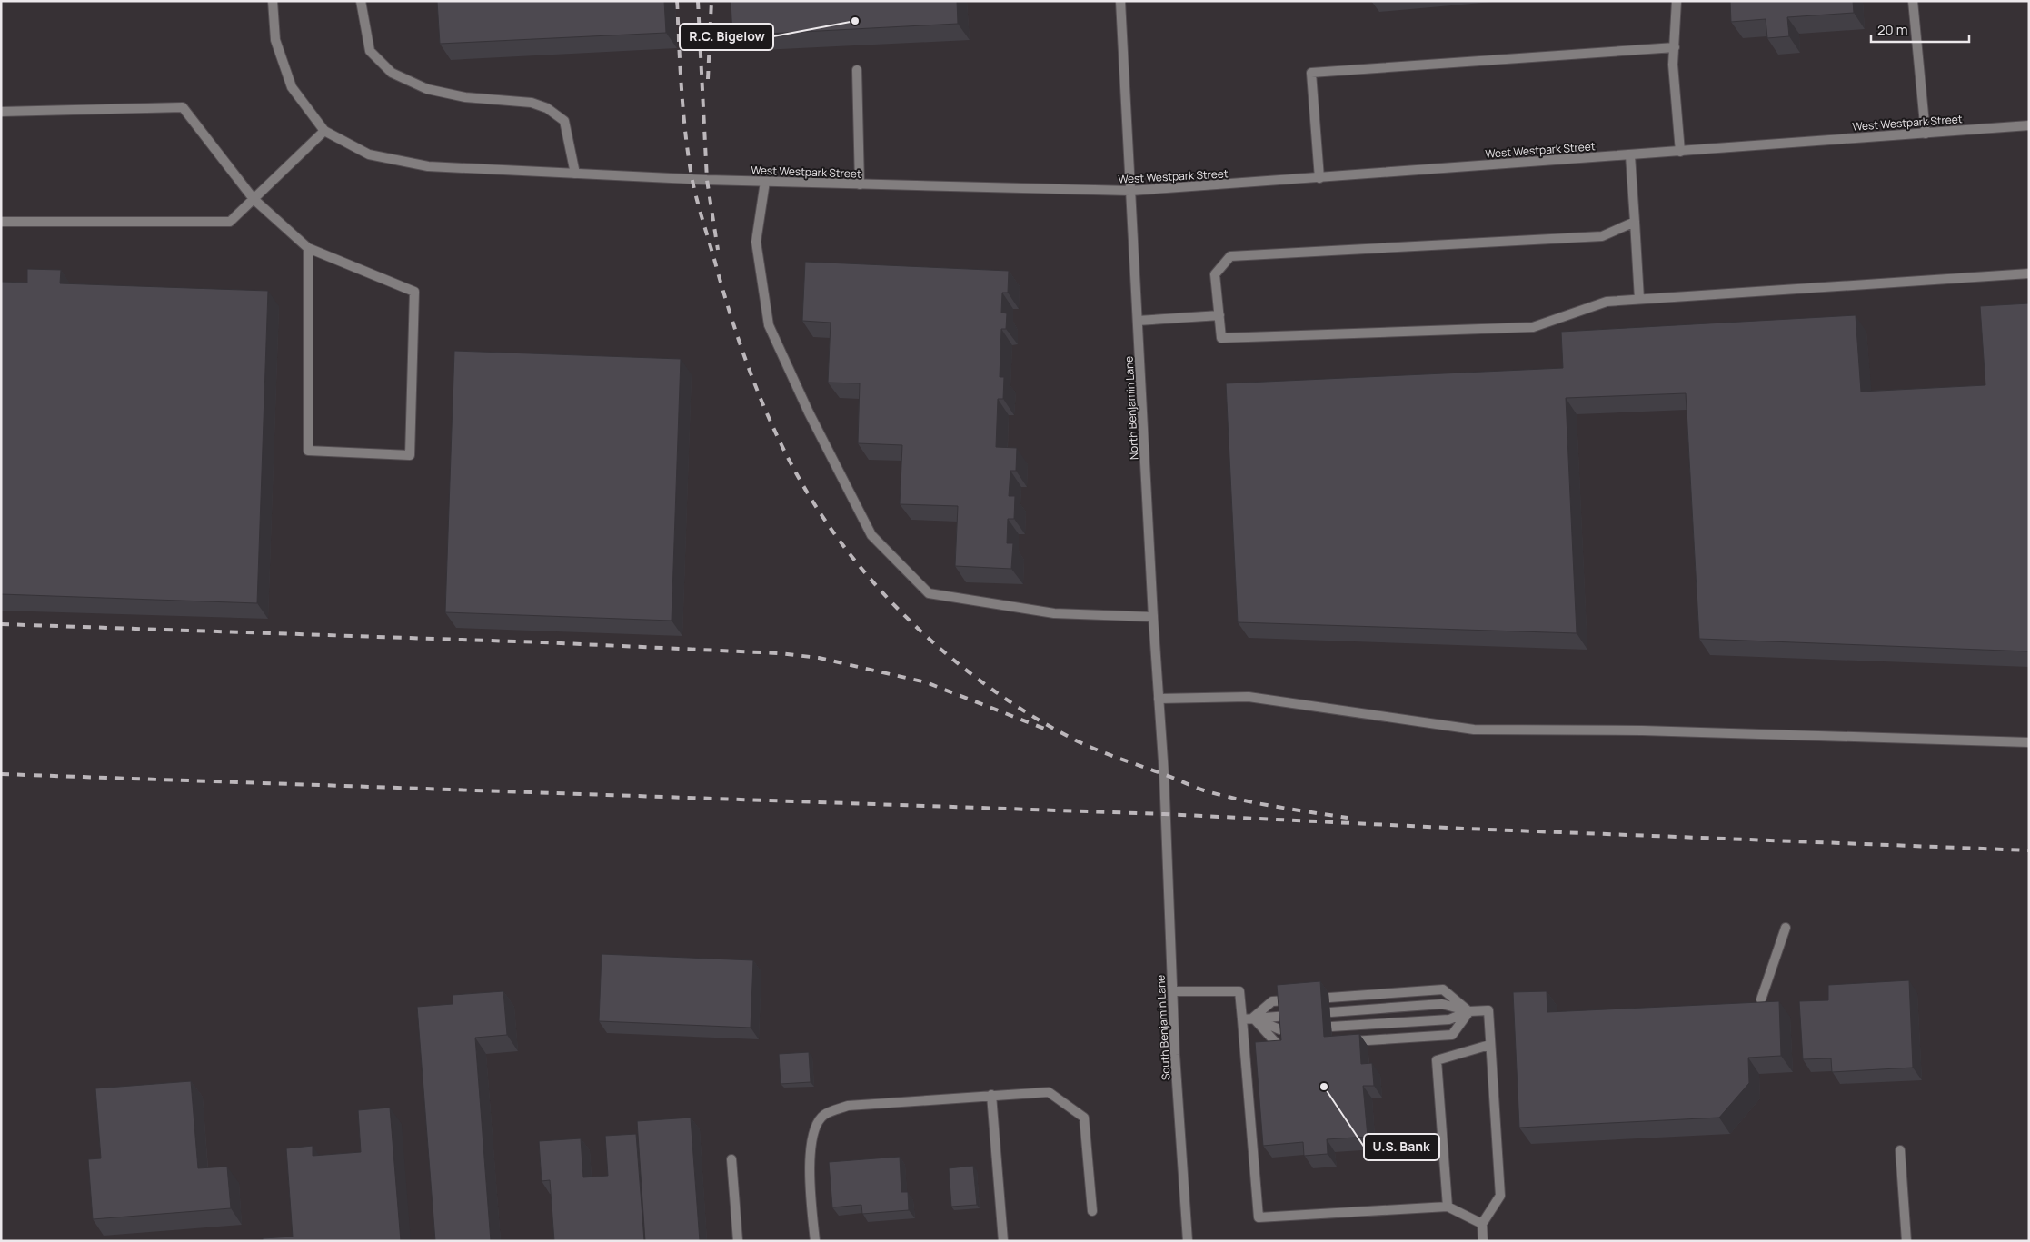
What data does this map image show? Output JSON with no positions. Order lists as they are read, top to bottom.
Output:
{
  "streets": {
    "street": ["West Westpark Street", "North Benjamin Lane", "South Benjamin Lane"]
  },
  "crossings": [
    ["West Westpark Street", "North Benjamin Lane"],
    ["North Benjamin Lane", "South Benjamin Lane"]
  ],
  "places": ["R.C. Bigelow", "U.S. Bank"],
  "scale_bar": "20 m"
}
